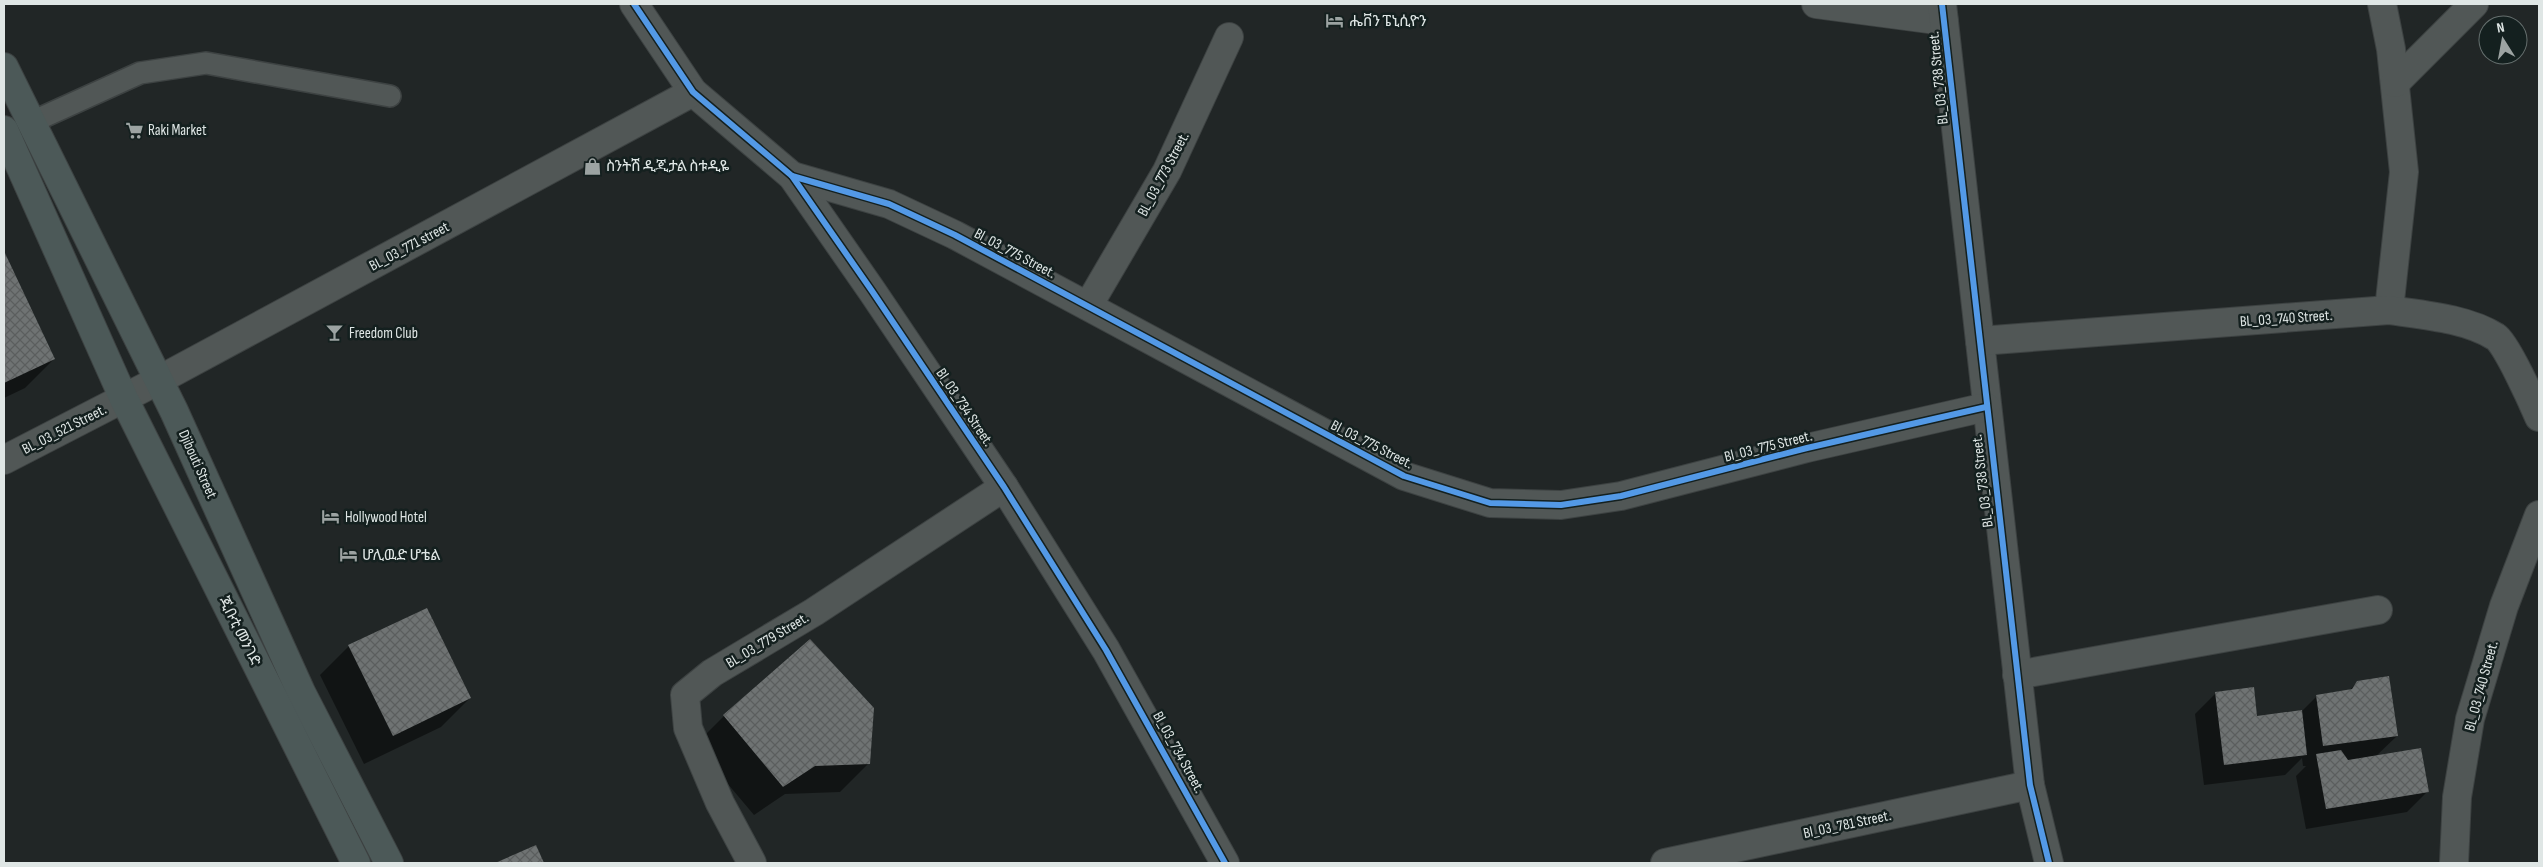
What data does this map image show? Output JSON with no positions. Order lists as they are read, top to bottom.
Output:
{
  "streets": {
    "main road": ["Djibouti Street", "ጂቡቲ መንገድ"],
    "street": [
      "BL_03_738 Street.",
      "BL_03_773 Street.",
      "BL_03_771 street",
      "Bl_03_775 Street.",
      "BL_03_740 Street.",
      "Bl_03_734 Street.",
      "BL_03_521 Street.",
      "BL_03_779 Street.",
      "Bl_03_781 Street."
    ]
  },
  "crossings": [
    ["BL_03_738 Street.", "Bl_03_775 Street."],
    ["BL_03_738 Street.", "BL_03_740 Street."],
    ["BL_03_738 Street.", "Bl_03_781 Street."],
    ["BL_03_773 Street.", "Bl_03_775 Street."],
    ["BL_03_771 street", "Bl_03_734 Street."],
    ["BL_03_771 street", "BL_03_521 Street."],
    ["BL_03_771 street", "Djibouti Street"],
    ["BL_03_771 street", "ጂቡቲ መንገድ"],
    ["Bl_03_775 Street.", "Bl_03_734 Street."],
    ["Bl_03_734 Street.", "BL_03_779 Street."],
    ["BL_03_521 Street.", "ጂቡቲ መንገድ"]
  ],
  "places": {
    "hotel": ["ሔቨን ፔኒሲዮን", "Hollywood Hotel", "ሆሊዉድ ሆቴል"],
    "supermarket": ["Raki Market"],
    "shop": ["ስንትሽ ዲጂታል ስቱዲዬ"],
    "bar": ["Freedom Club"]
  },
  "north": "top"
}
